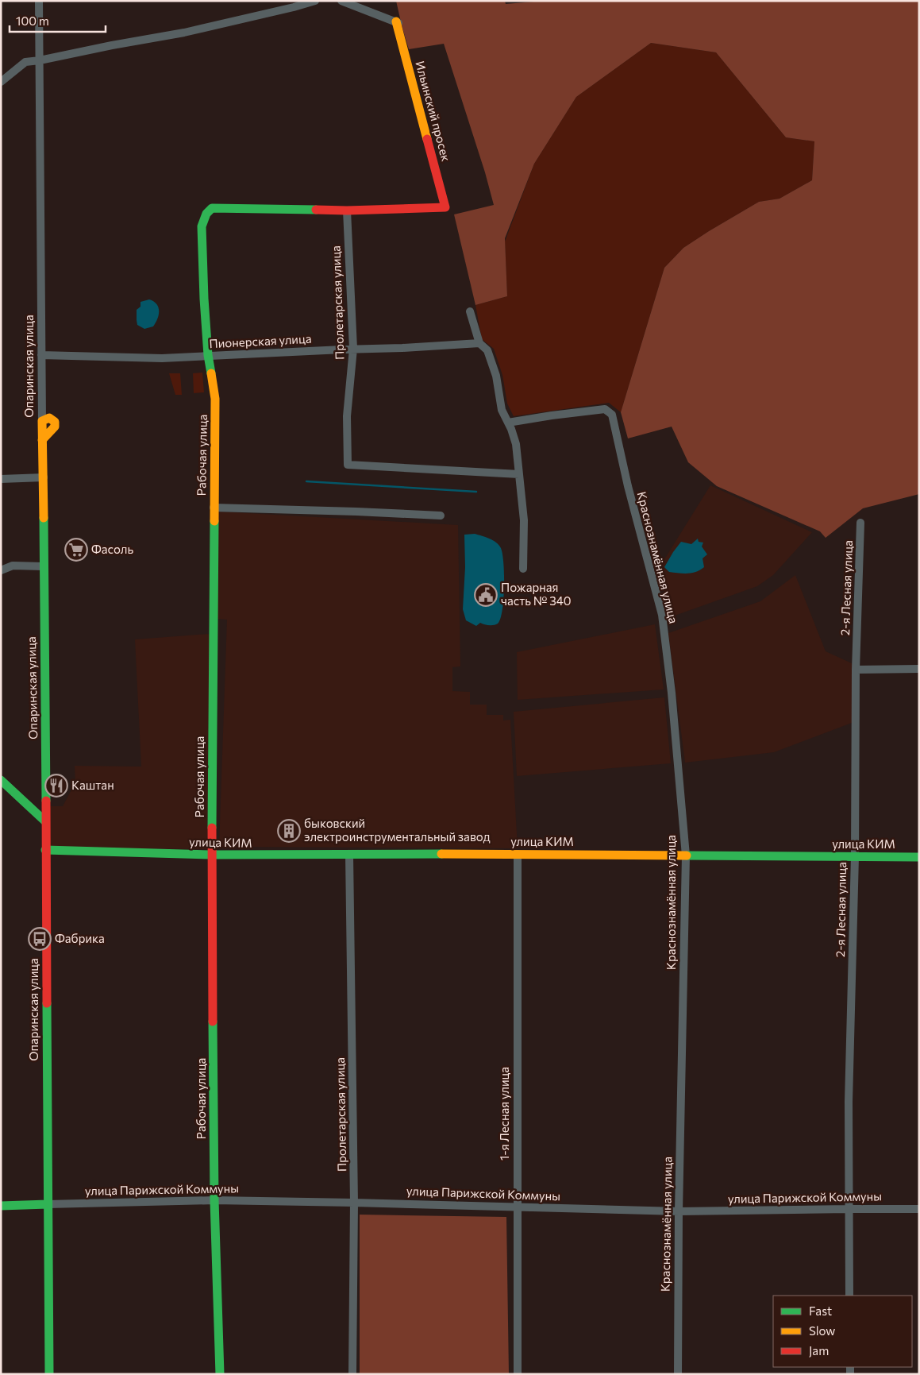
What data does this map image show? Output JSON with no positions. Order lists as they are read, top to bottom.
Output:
{
  "streets": {
    "street": [
      "Ильинский просек",
      "Пролетарская улица",
      "Пионерская улица",
      "Опаринская улица",
      "Рабочая улица",
      "Краснознамённая улица",
      "2-я Лесная улица",
      "улица КИМ",
      "1-я Лесная улица",
      "улица Парижской Коммуны"
    ]
  },
  "crossings": [
    ["Ильинский просек", "Пролетарская улица"],
    ["Ильинский просек", "Рабочая улица"],
    ["Пролетарская улица", "Пионерская улица"],
    ["Пролетарская улица", "Рабочая улица"],
    ["Пролетарская улица", "улица КИМ"],
    ["Пролетарская улица", "улица Парижской Коммуны"],
    ["Пионерская улица", "Опаринская улица"],
    ["Пионерская улица", "Рабочая улица"],
    ["Опаринская улица", "улица КИМ"],
    ["Опаринская улица", "улица Парижской Коммуны"],
    ["Рабочая улица", "улица КИМ"],
    ["Рабочая улица", "улица Парижской Коммуны"],
    ["Краснознамённая улица", "улица КИМ"],
    ["Краснознамённая улица", "улица Парижской Коммуны"],
    ["2-я Лесная улица", "улица КИМ"],
    ["2-я Лесная улица", "улица Парижской Коммуны"],
    ["улица КИМ", "1-я Лесная улица"],
    ["1-я Лесная улица", "улица Парижской Коммуны"]
  ],
  "places": {
    "supermarket": ["Фасоль"],
    "public building": ["Пожарная часть № 340"],
    "restaurant": ["Каштан"],
    "building": ["быковский электроинструментальный завод"],
    "bus stop": ["Фабрика"]
  },
  "legend": ["Fast", "Slow", "Jam"],
  "scale_bar": "100 m"
}
